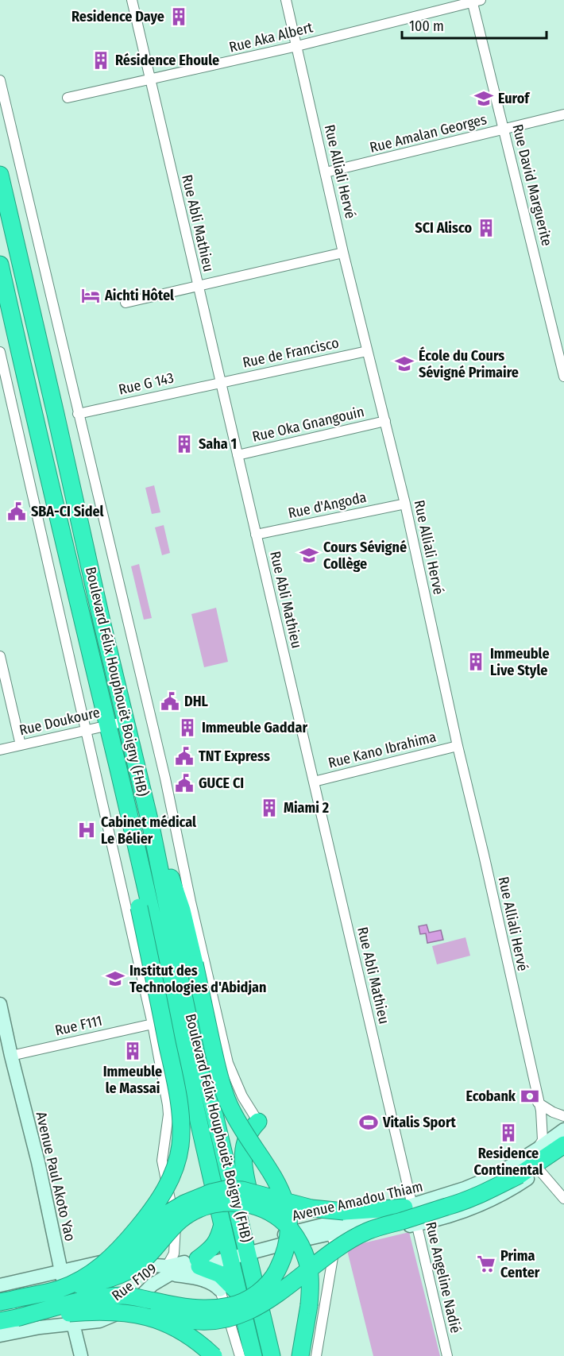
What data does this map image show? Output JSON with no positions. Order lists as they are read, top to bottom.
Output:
{
  "streets": {
    "highway": ["Boulevard Félix Houphouët Boigny (FHB)"],
    "street": [
      "Rue Aka Albert",
      "Rue Amalan Georges",
      "Rue Alliali Hervé",
      "Rue David Marguerite",
      "Rue Abli Mathieu",
      "Rue de Francisco",
      "Rue G 143",
      "Rue Oka Gnangouin",
      "Rue d'Angoda",
      "Rue Doukoure",
      "Rue Kano Ibrahima",
      "Rue F111",
      "Avenue Paul Akoto Yao",
      "Avenue Amadou Thiam",
      "Rue Angeline Nadié",
      "Rue F109"
    ]
  },
  "crossings": [
    ["Rue Aka Albert", "Rue Alliali Hervé"],
    ["Rue Aka Albert", "Rue David Marguerite"],
    ["Rue Aka Albert", "Rue Abli Mathieu"],
    ["Rue Amalan Georges", "Rue Alliali Hervé"],
    ["Rue Amalan Georges", "Rue David Marguerite"],
    ["Rue Alliali Hervé", "Rue de Francisco"],
    ["Rue Alliali Hervé", "Rue Oka Gnangouin"],
    ["Rue Alliali Hervé", "Rue d'Angoda"],
    ["Rue Alliali Hervé", "Rue Kano Ibrahima"],
    ["Rue Alliali Hervé", "Avenue Amadou Thiam"],
    ["Rue Abli Mathieu", "Rue de Francisco"],
    ["Rue Abli Mathieu", "Rue G 143"],
    ["Rue Abli Mathieu", "Rue Oka Gnangouin"],
    ["Rue Abli Mathieu", "Rue d'Angoda"],
    ["Rue Abli Mathieu", "Rue Kano Ibrahima"],
    ["Rue Abli Mathieu", "Avenue Amadou Thiam"],
    ["Rue Abli Mathieu", "Rue Angeline Nadié"],
    ["Rue de Francisco", "Rue G 143"],
    ["Boulevard Félix Houphouët Boigny (FHB)", "Rue Doukoure"],
    ["Boulevard Félix Houphouët Boigny (FHB)", "Avenue Amadou Thiam"],
    ["Rue F111", "Avenue Paul Akoto Yao"],
    ["Avenue Paul Akoto Yao", "Rue F109"],
    ["Avenue Amadou Thiam", "Rue Angeline Nadié"],
    ["Avenue Amadou Thiam", "Rue F109"]
  ],
  "places": {
    "building": [
      "Residence Daye",
      "Résidence Ehoule",
      "SCI Alisco",
      "Saha 1",
      "Immeuble Live Style",
      "Immeuble Gaddar",
      "Miami 2",
      "Immeuble le Massai",
      "Residence Continental"
    ],
    "school or university": [
      "Eurof",
      "École du Cours Sévigné Primaire",
      "Cours Sévigné Collège",
      "Institut des Technologies d'Abidjan"
    ],
    "hotel": ["Aichti Hôtel"],
    "public building": [
      "SBA-CI Sidel",
      "DHL",
      "TNT Express",
      "GUCE CI"
    ],
    "hospital": ["Cabinet médical Le Bélier"],
    "bank": ["Ecobank"],
    "sports": ["Vitalis Sport"],
    "supermarket": ["Prima Center"]
  },
  "scale_bar": "100 m"
}
